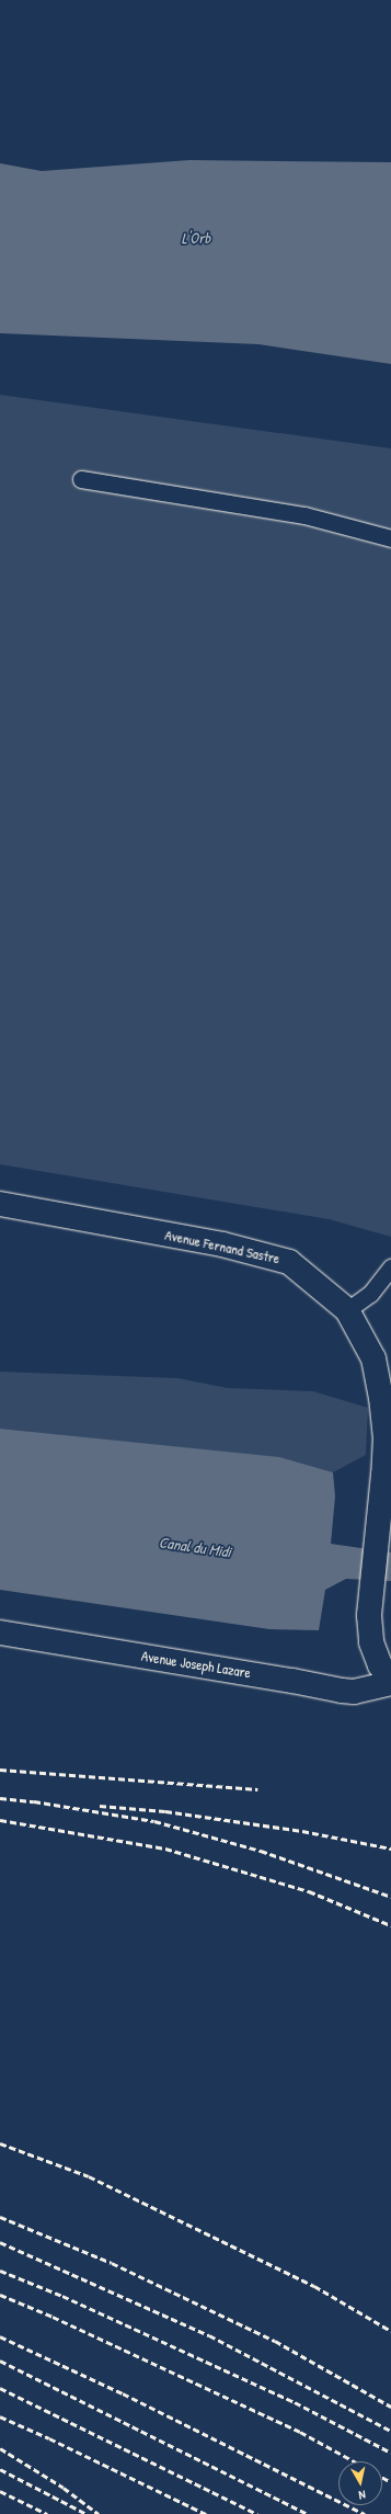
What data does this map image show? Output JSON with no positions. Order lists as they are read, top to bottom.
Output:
{
  "streets": {
    "main road": ["Avenue Fernand Sastre", "Avenue Joseph Lazare"]
  },
  "water": ["L'Orb", "Canal du Midi"],
  "north": "bottom"
}
